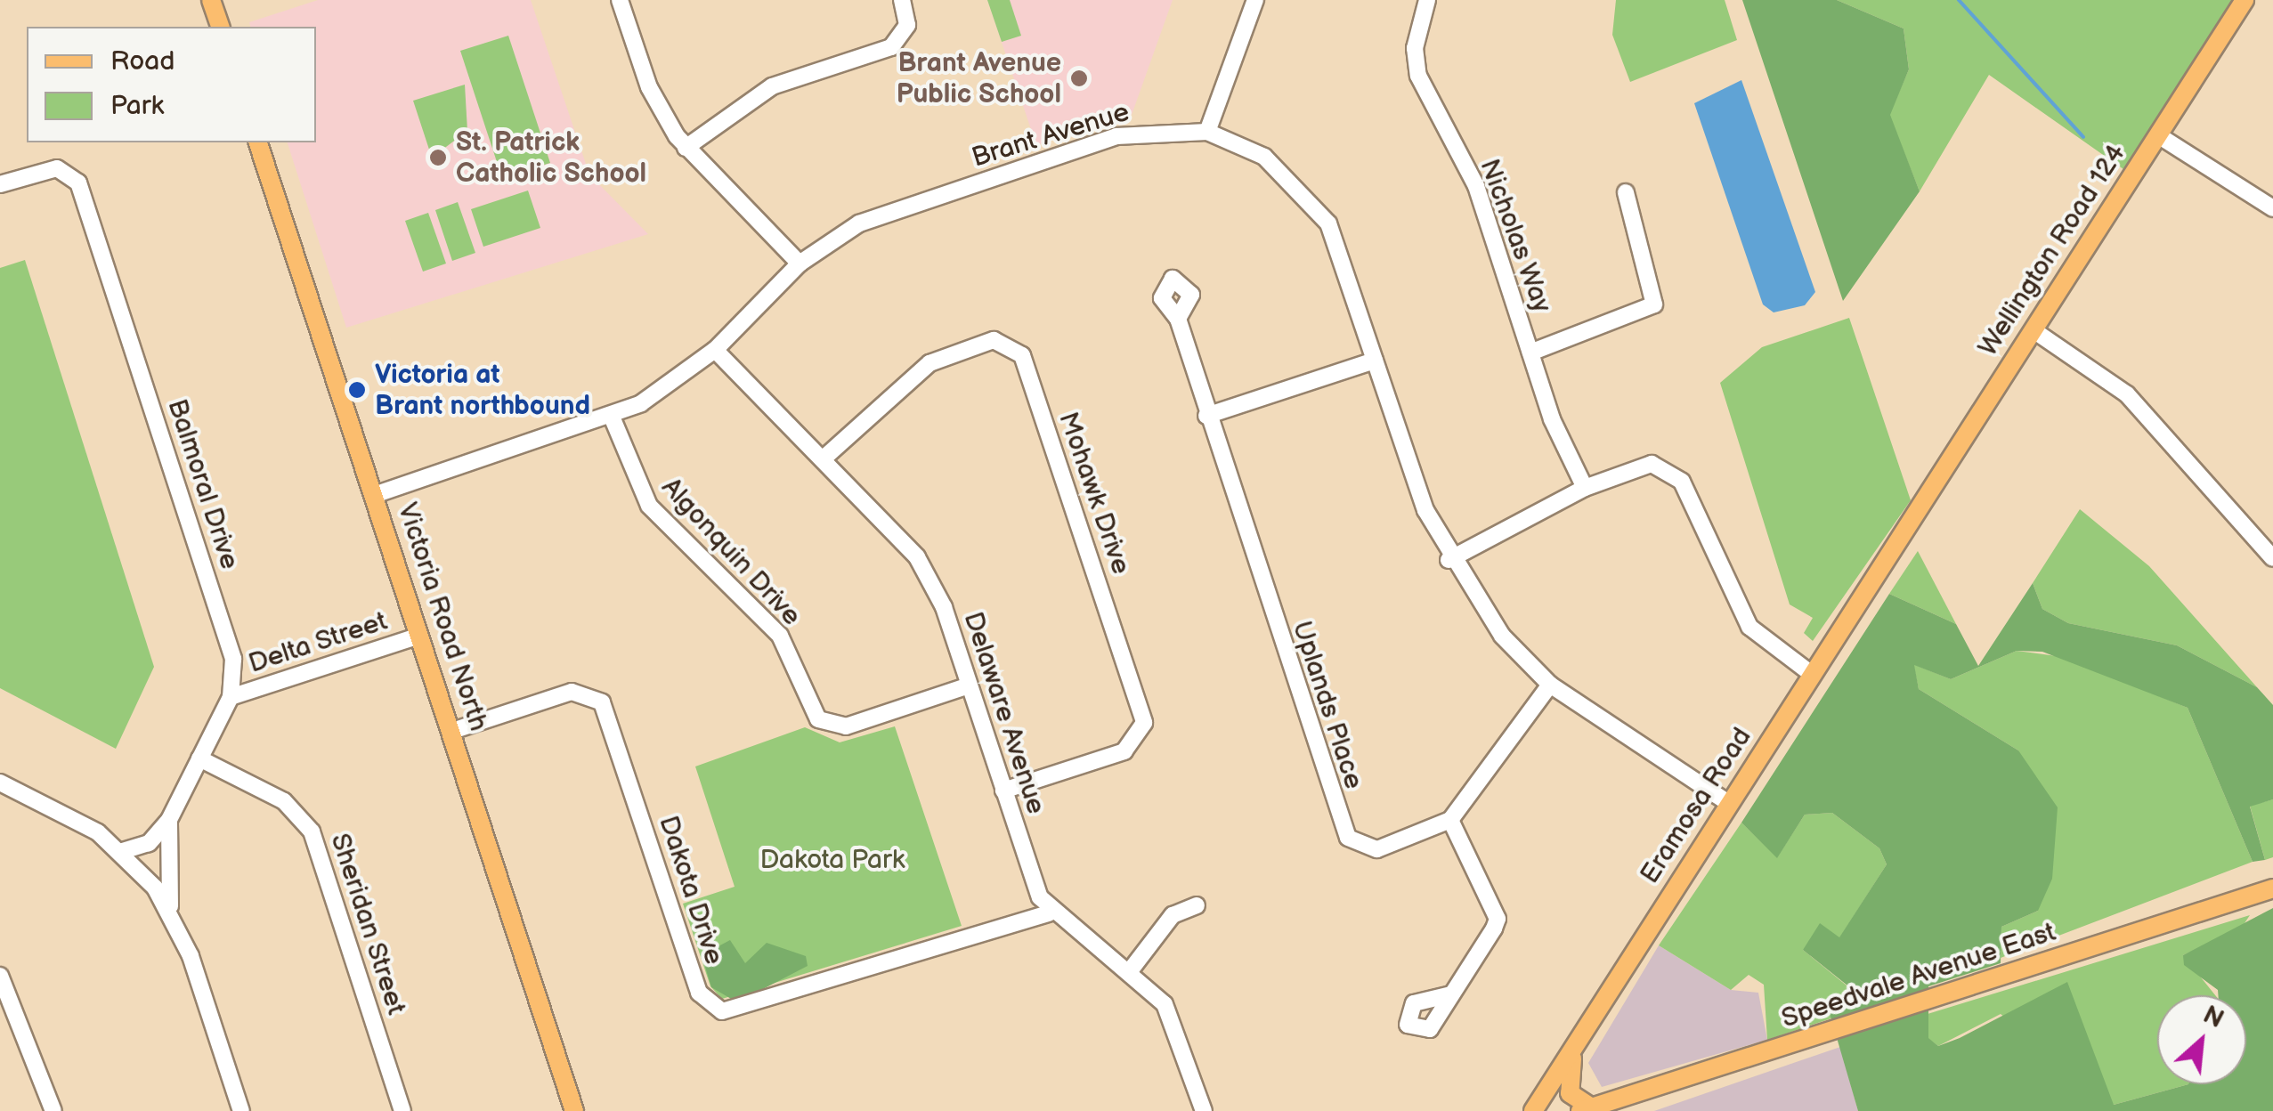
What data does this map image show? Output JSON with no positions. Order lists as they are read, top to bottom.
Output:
{
  "streets": {
    "main road": [
      "Wellington Road 124",
      "Victoria Road North",
      "Eramosa Road",
      "Speedvale Avenue East"
    ],
    "street": [
      "Brant Avenue",
      "Nicholas Way",
      "Balmoral Drive",
      "Mohawk Drive",
      "Algonquin Drive",
      "Delta Street",
      "Uplands Place",
      "Delaware Avenue",
      "Dakota Drive",
      "Sheridan Street"
    ]
  },
  "crossings": [
    ["Brant Avenue", "Algonquin Drive"],
    ["Brant Avenue", "Victoria Road North"],
    ["Brant Avenue", "Delaware Avenue"],
    ["Brant Avenue", "Eramosa Road"],
    ["Wellington Road 124", "Eramosa Road"],
    ["Balmoral Drive", "Delta Street"],
    ["Mohawk Drive", "Delaware Avenue"],
    ["Algonquin Drive", "Delaware Avenue"],
    ["Victoria Road North", "Delta Street"],
    ["Victoria Road North", "Dakota Drive"],
    ["Delaware Avenue", "Dakota Drive"]
  ],
  "parks": ["Dakota Park"],
  "places": ["Brant Avenue Public School", "St. Patrick Catholic School", "Victoria at Brant northbound"],
  "legend": ["Road", "Park"],
  "north": "top right"
}
